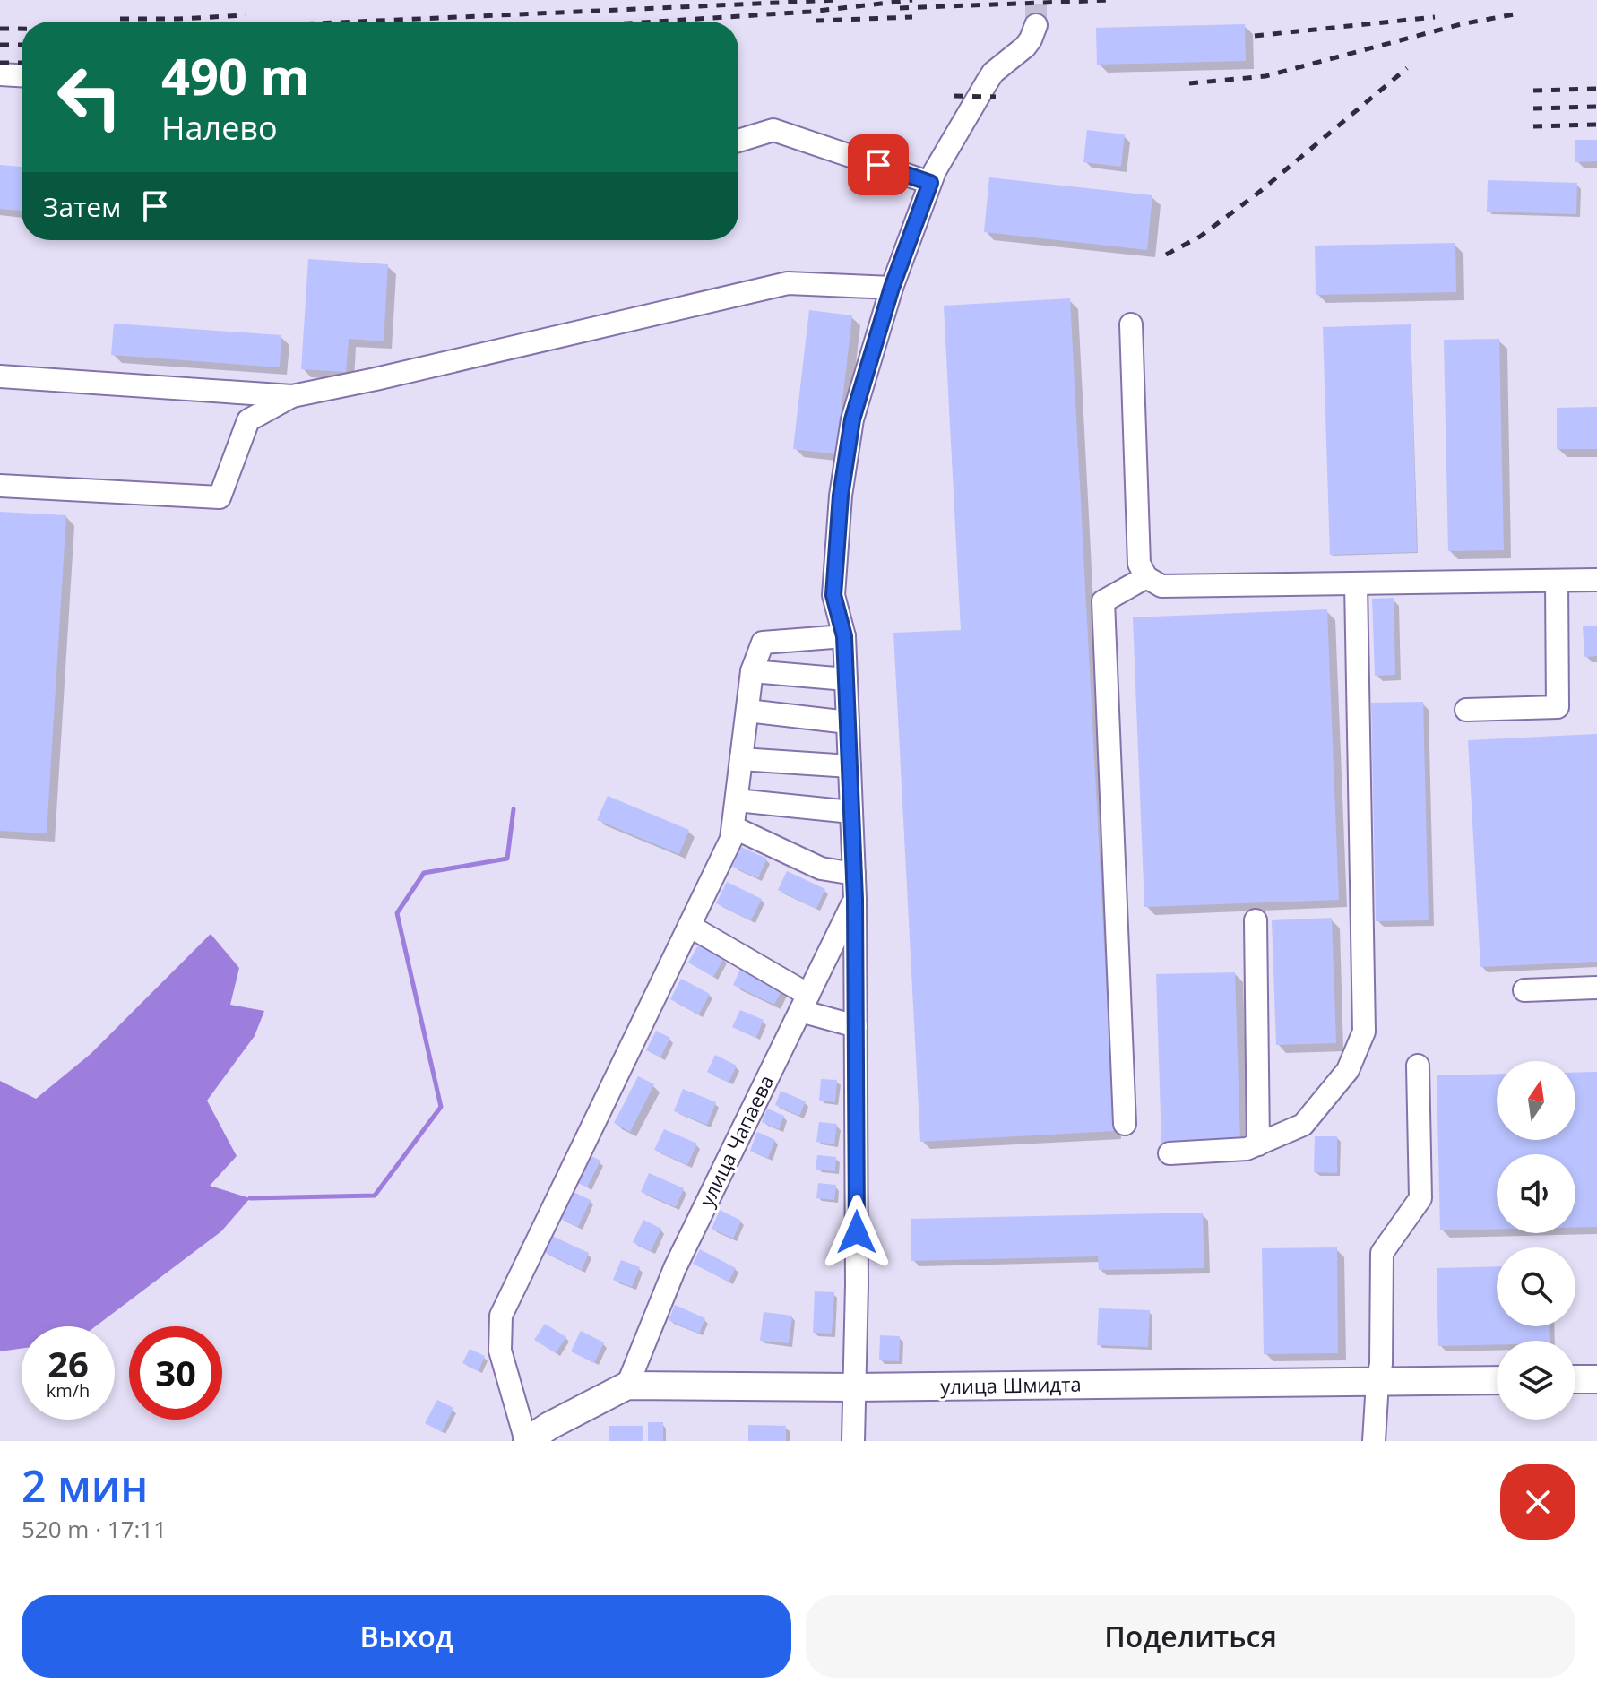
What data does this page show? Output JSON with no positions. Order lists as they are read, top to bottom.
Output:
{
  "streets": {
    "main road": ["улица Шмидта"],
    "street": ["улица Чапаева"]
  },
  "crossings": [
    ["улица Чапаева", "улица Шмидта"]
  ],
  "north": "top",
  "page": {
    "turn": ["490 m", "Налево"],
    "then": "Затем",
    "speed": "26 km/h",
    "limit": "30",
    "heading": ["2 мин", "520 m · 17:11"],
    "buttons": ["Выход", "Поделиться"]
  }
}
